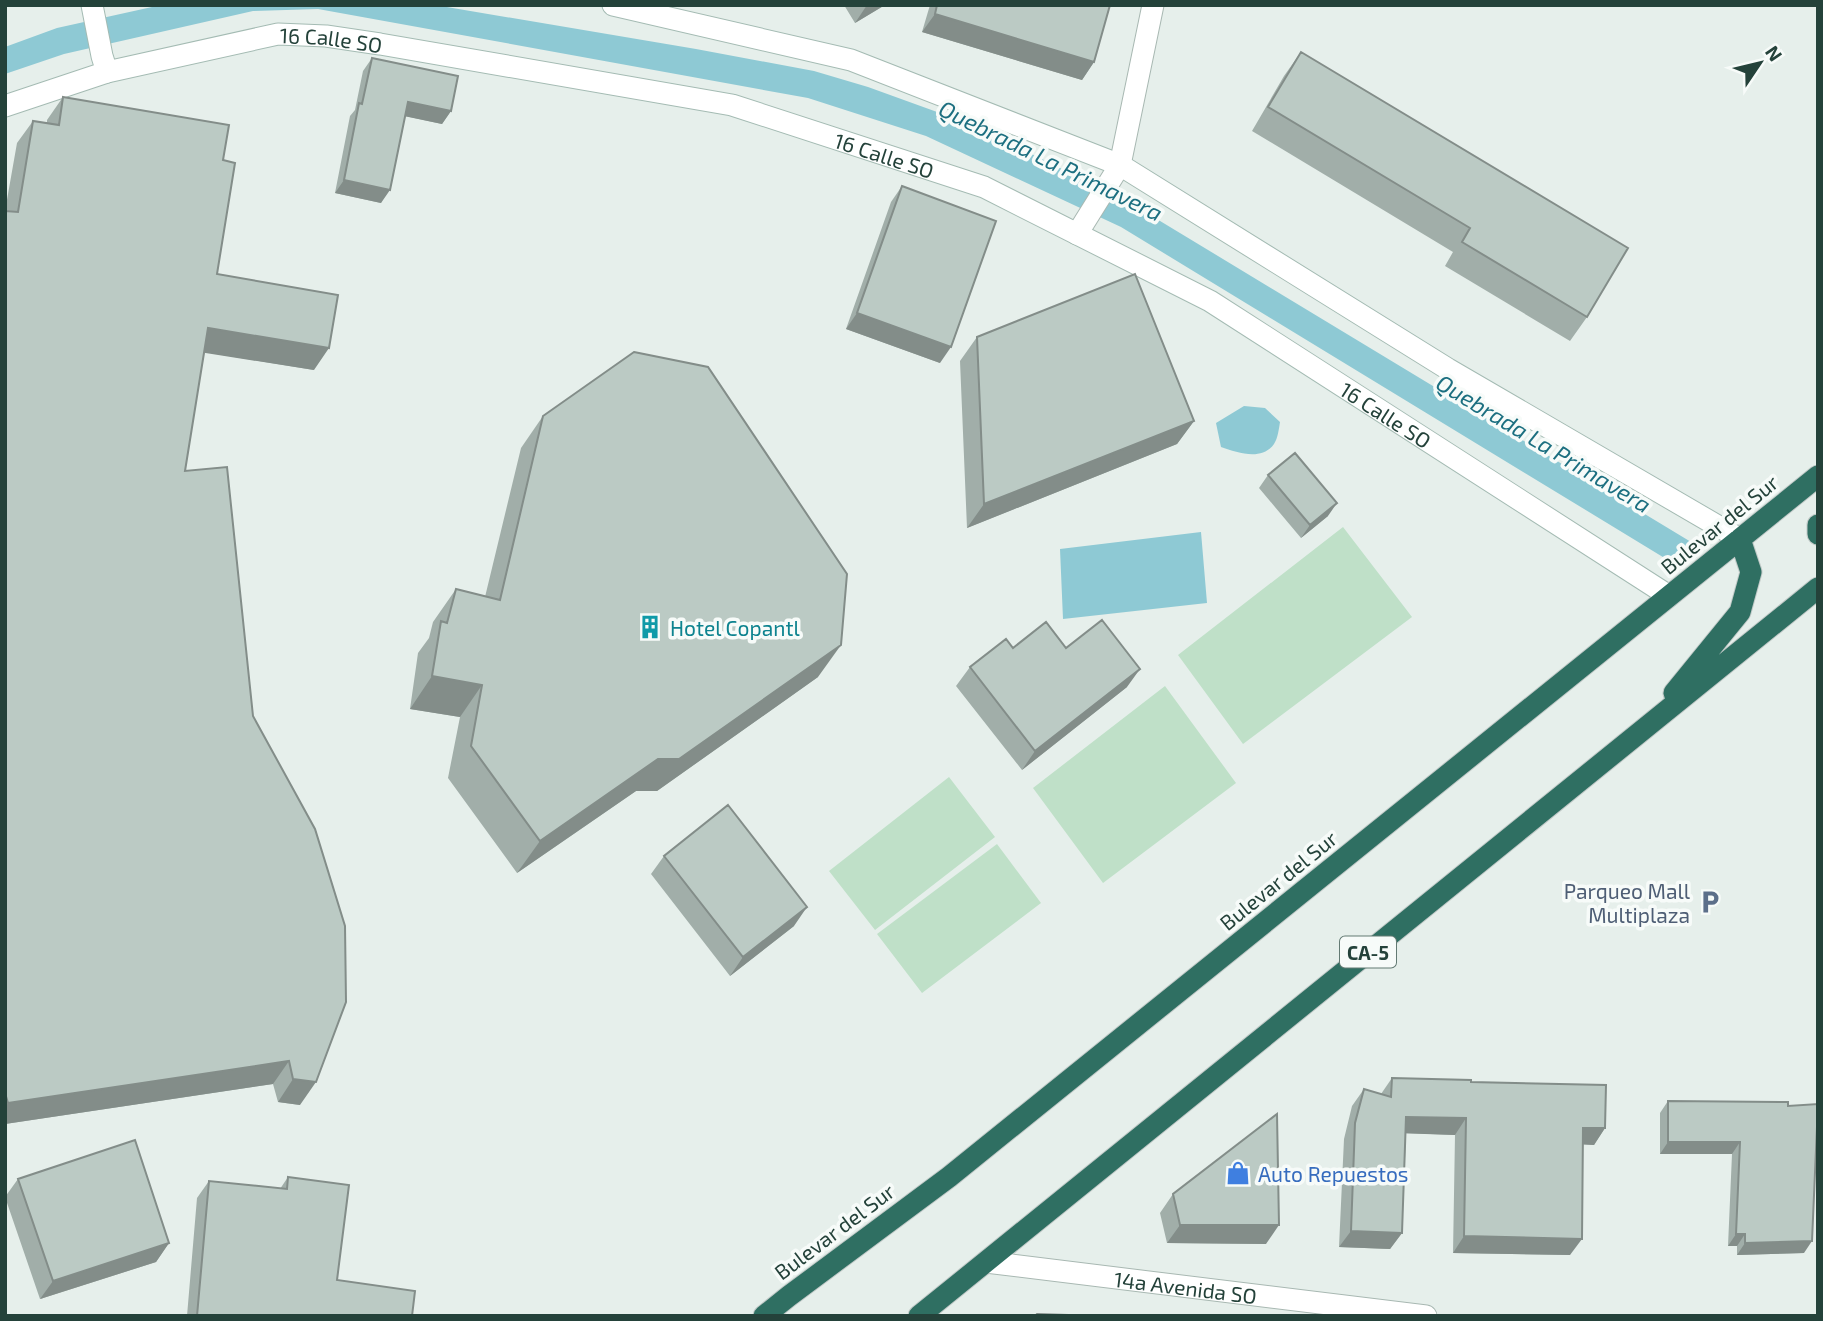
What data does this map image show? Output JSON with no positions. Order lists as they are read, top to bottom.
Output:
{
  "streets": {
    "highway": ["Bulevar del Sur", "CA-5"],
    "street": ["16 Calle SO", "14a Avenida SO"]
  },
  "crossings": [
    ["16 Calle SO", "Bulevar del Sur"],
    ["CA-5", "14a Avenida SO"]
  ],
  "water": ["Quebrada La Primavera"],
  "places": {
    "building": ["Hotel Copantl"],
    "parking": ["Parqueo Mall Multiplaza"],
    "shop": ["Auto Repuestos"]
  },
  "north": "top right"
}
